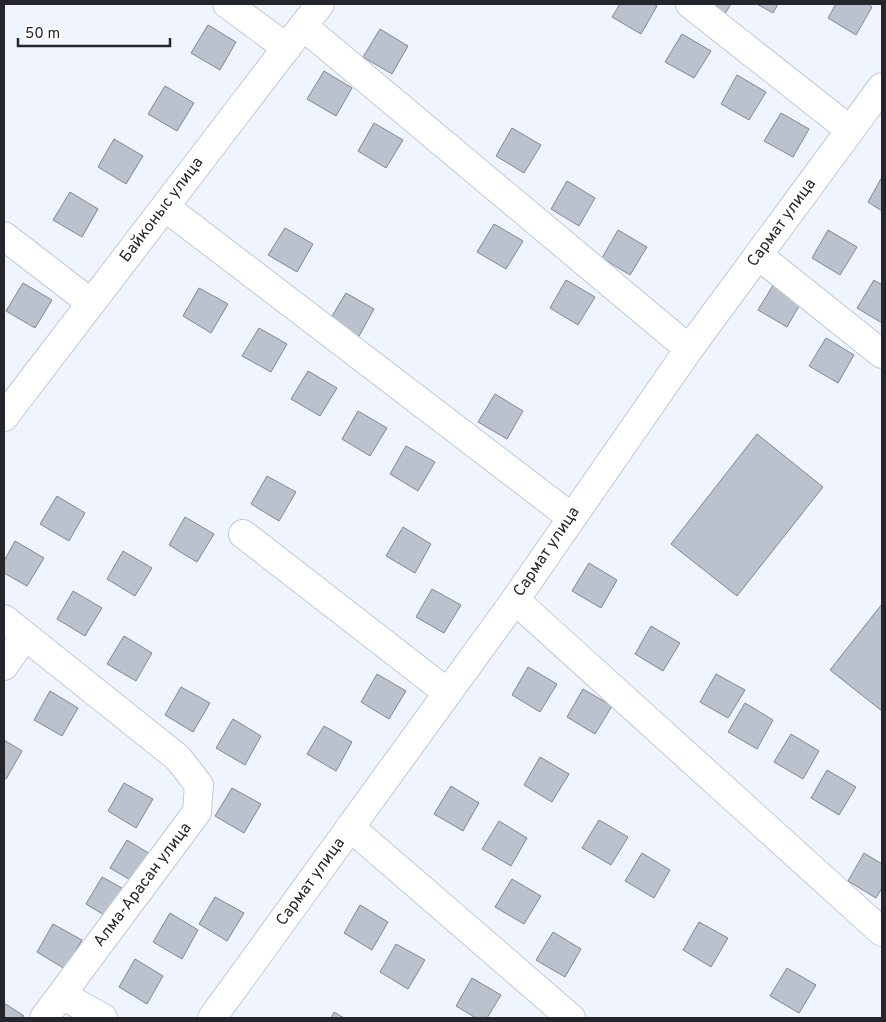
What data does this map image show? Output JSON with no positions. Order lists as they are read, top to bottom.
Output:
{
  "streets": {
    "street": ["Байконыс улица", "Сармат улица", "Алма-Арасан улица"]
  },
  "scale_bar": "50 m"
}
